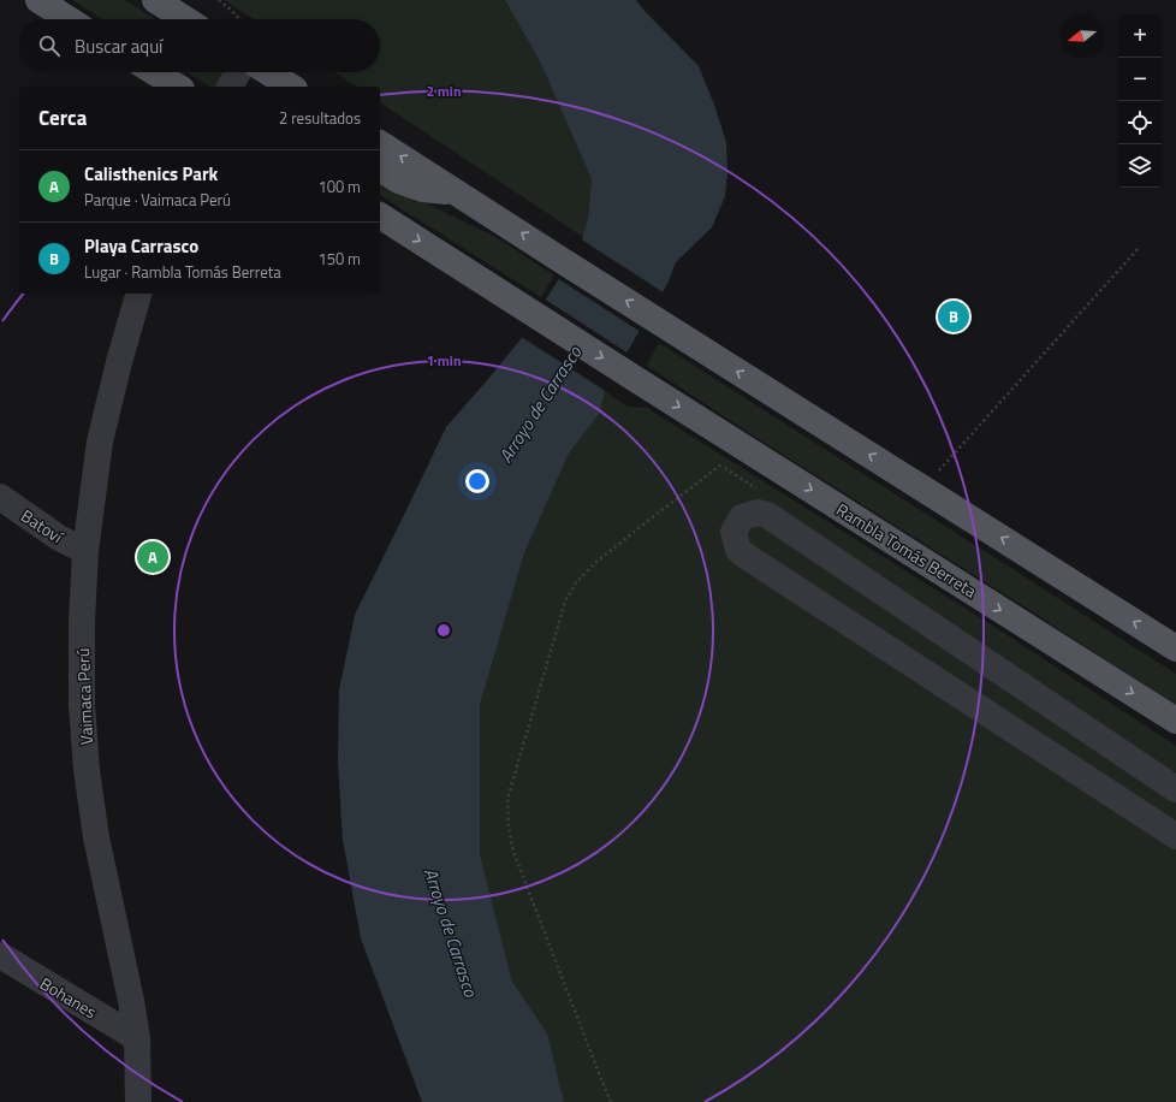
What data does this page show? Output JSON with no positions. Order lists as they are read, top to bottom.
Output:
{
  "streets": {
    "main road": ["Rambla Tomás Berreta"],
    "street": ["Batoví", "Vaimaca Perú", "Bohanes"]
  },
  "crossings": [
    ["Batoví", "Vaimaca Perú"],
    ["Vaimaca Perú", "Bohanes"]
  ],
  "water": ["Arroyo de Carrasco"],
  "north": "left",
  "page": {
    "map_buttons": ["+", "−"],
    "search": "Buscar aquí",
    "heading": ["Cerca", "2 resultados"],
    "list": [
      {
        "mark": "A",
        "name": "Calisthenics Park",
        "note": "Parque · Vaimaca Perú",
        "value": "100 m"
      },
      {
        "mark": "B",
        "name": "Playa Carrasco",
        "note": "Lugar · Rambla Tomás Berreta",
        "value": "150 m"
      }
    ],
    "pins": ["B", "A"]
  },
  "rings": ["2 min", "1 min"]
}
